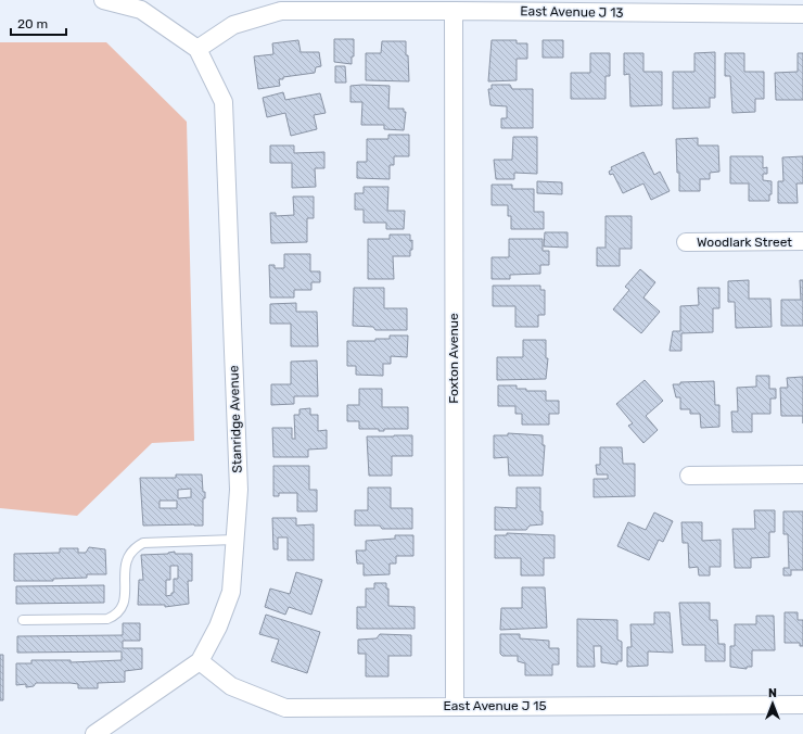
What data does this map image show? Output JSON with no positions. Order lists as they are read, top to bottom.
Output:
{
  "streets": {
    "street": [
      "East Avenue J 13",
      "Woodlark Street",
      "Foxton Avenue",
      "Stanridge Avenue",
      "East Avenue J 15"
    ]
  },
  "crossings": [
    ["East Avenue J 13", "Foxton Avenue"],
    ["East Avenue J 13", "Stanridge Avenue"],
    ["Foxton Avenue", "East Avenue J 15"],
    ["Stanridge Avenue", "East Avenue J 15"]
  ],
  "scale_bar": "20 m",
  "north": "top"
}
